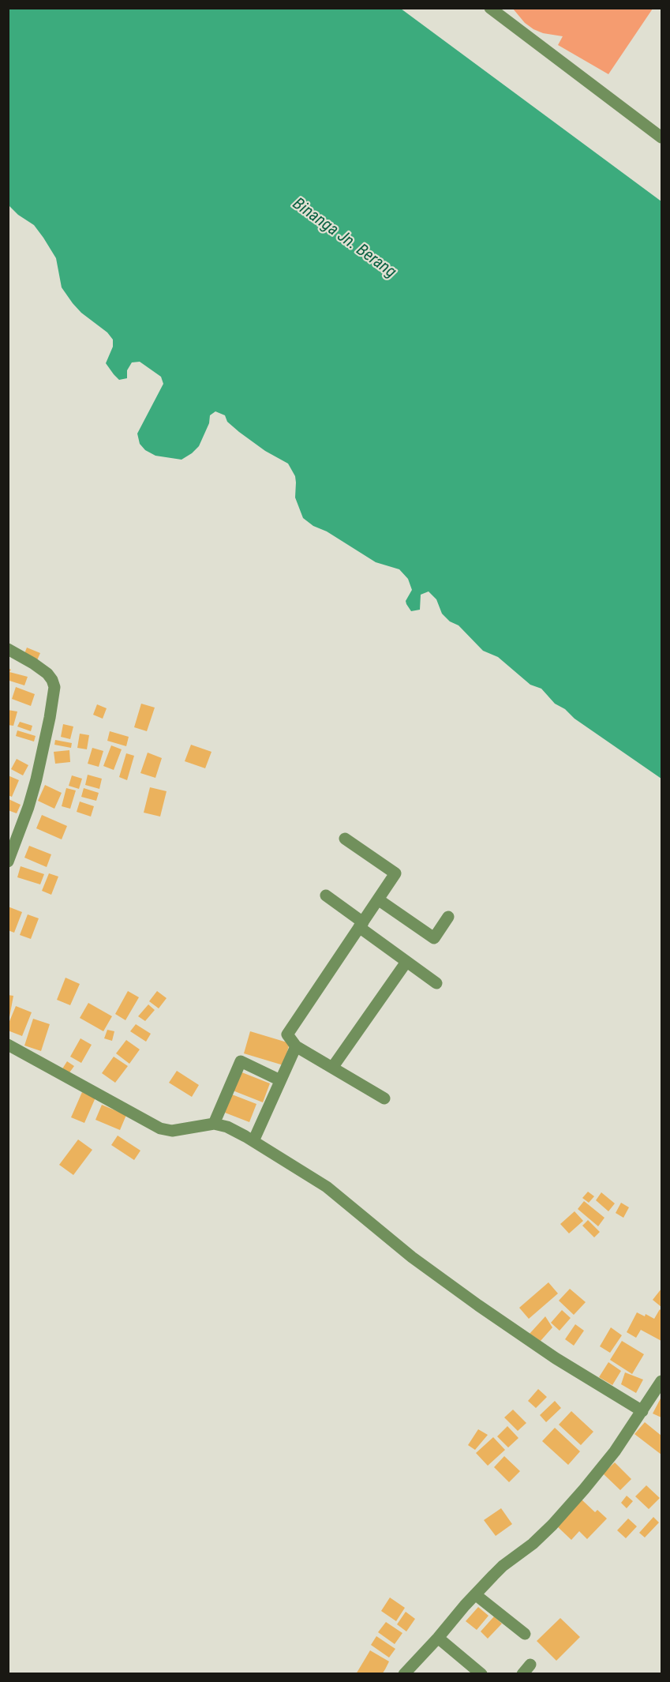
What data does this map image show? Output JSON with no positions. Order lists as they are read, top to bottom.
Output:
{
  "water": ["Binanga Jn. Berang"]
}
